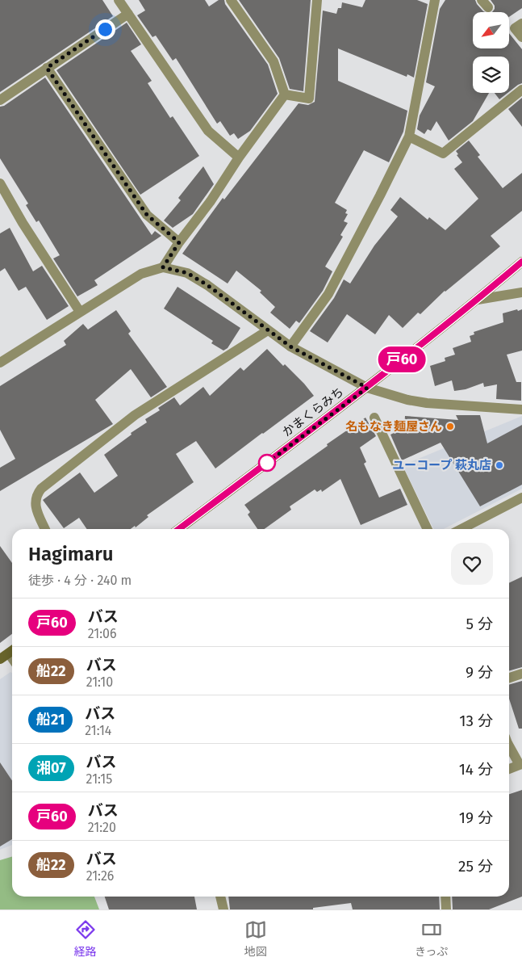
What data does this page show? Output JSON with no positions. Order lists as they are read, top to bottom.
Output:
{
  "streets": {
    "main road": ["かまくらみち"]
  },
  "places": ["名もなき麺屋さん", "ユーコープ 萩丸店"],
  "lines": ["bus line 戸60"],
  "north": "bottom left",
  "page": {
    "on_map": "戸60",
    "heading": ["Hagimaru", "徒歩 · 4 分 · 240 m"],
    "list": [
      {
        "mark": "戸60",
        "name": "バス",
        "note": "21:06",
        "value": "5 分"
      },
      {
        "mark": "船22",
        "name": "バス",
        "note": "21:10",
        "value": "9 分"
      },
      {
        "mark": "船21",
        "name": "バス",
        "note": "21:14",
        "value": "13 分"
      },
      {
        "mark": "湘07",
        "name": "バス",
        "note": "21:15",
        "value": "14 分"
      },
      {
        "mark": "戸60",
        "name": "バス",
        "note": "21:20",
        "value": "19 分"
      },
      {
        "mark": "船22",
        "name": "バス",
        "note": "21:26",
        "value": "25 分"
      }
    ],
    "tabs": ["経路", "地図", "きっぷ"]
  }
}
